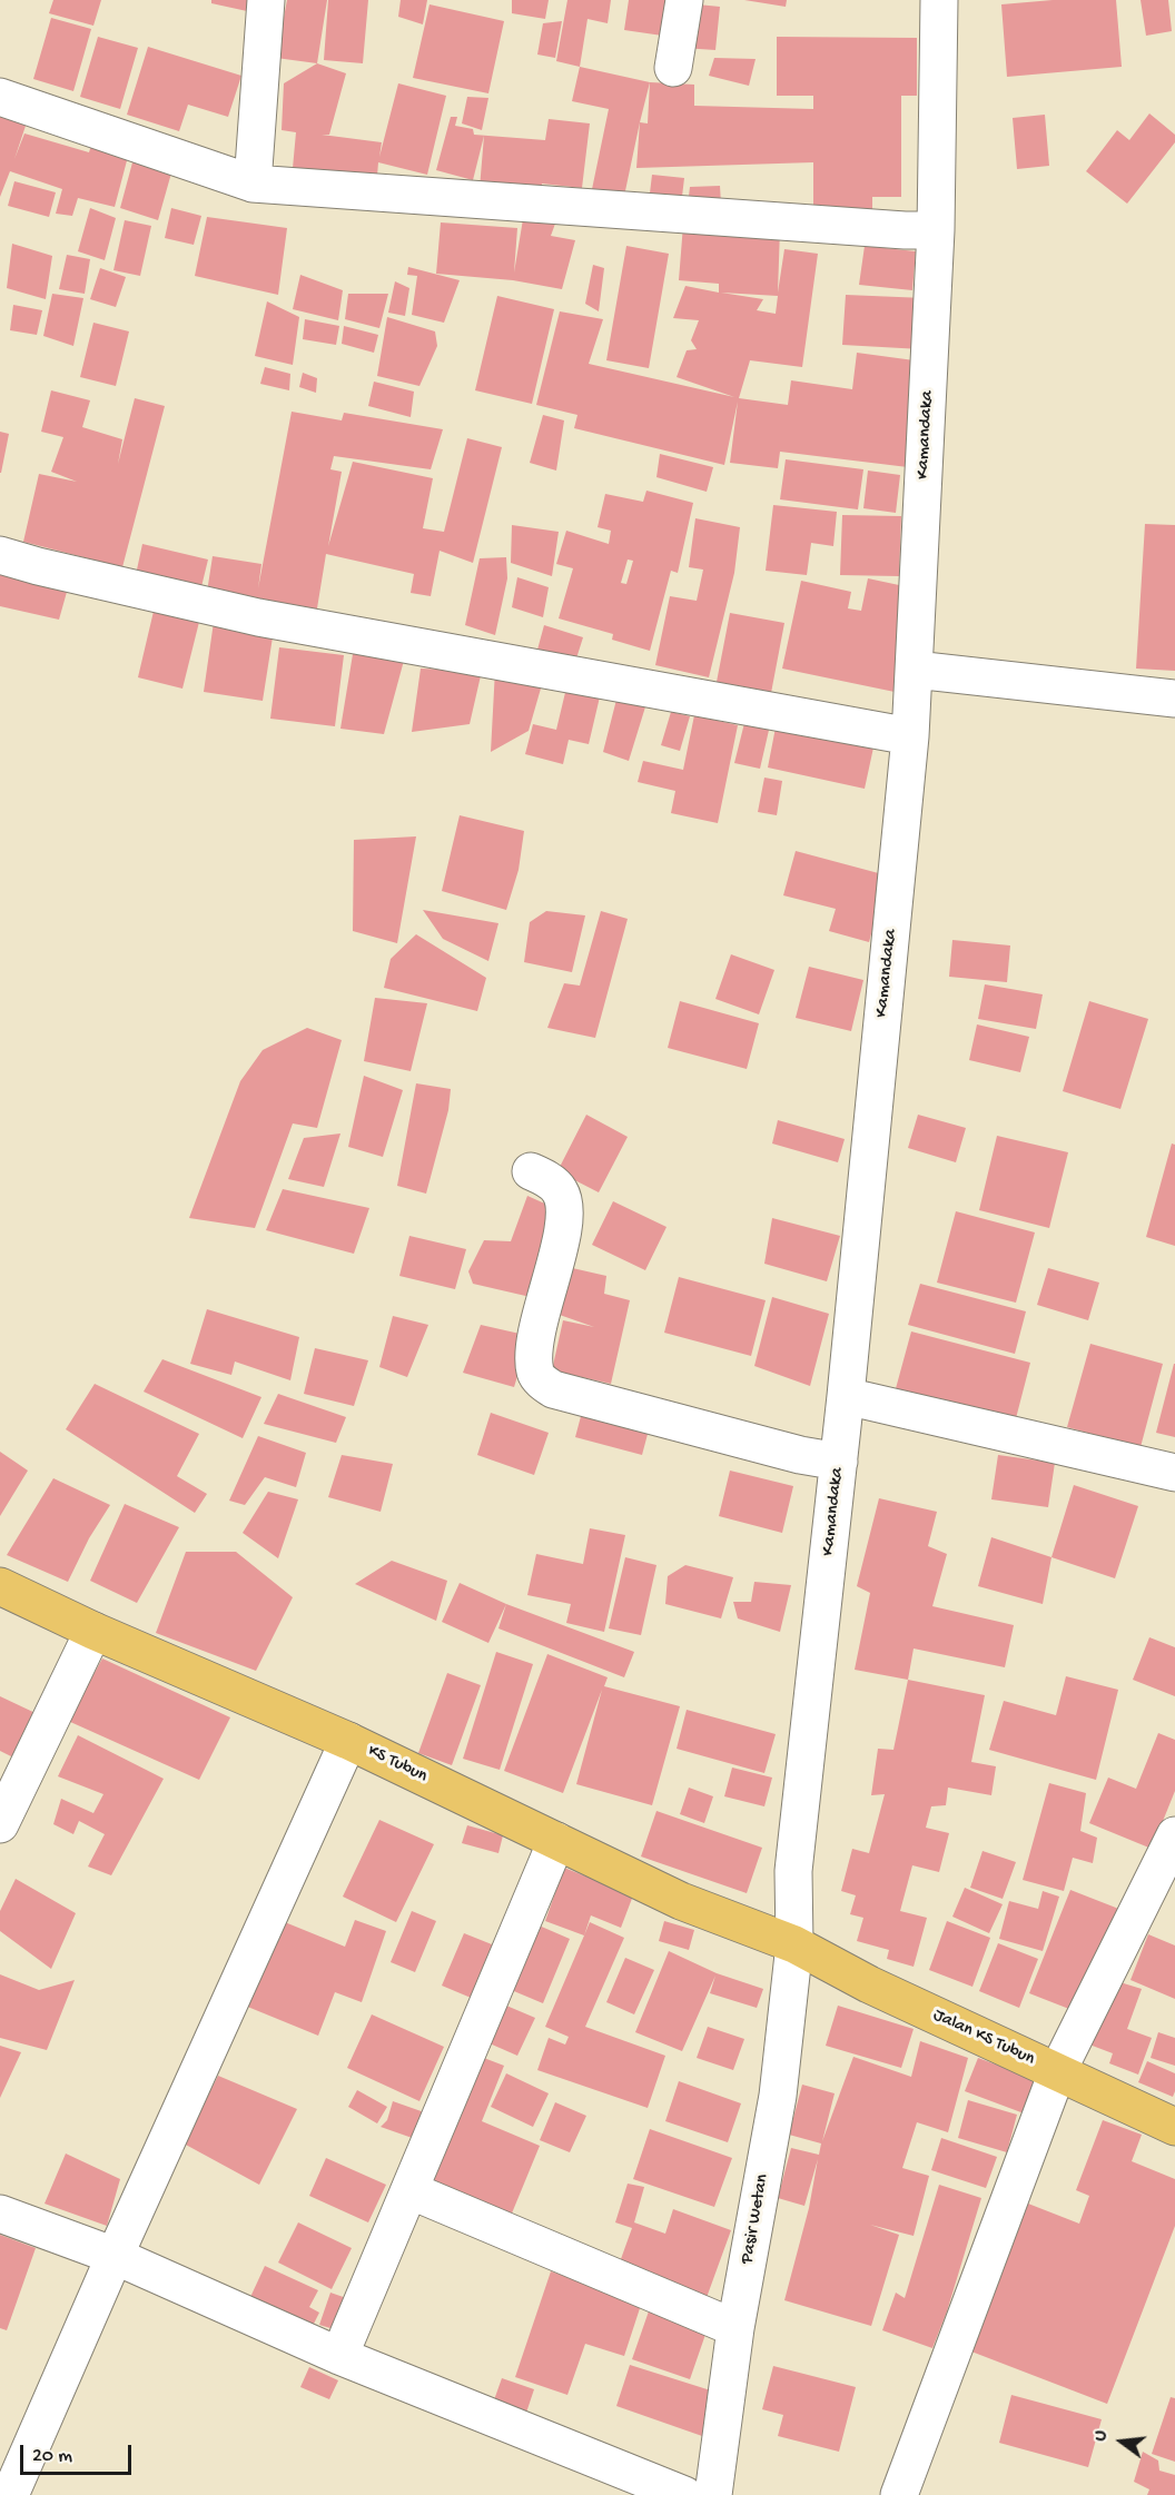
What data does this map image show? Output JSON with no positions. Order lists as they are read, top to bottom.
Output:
{
  "streets": {
    "main road": ["KS Tubun", "Jalan KS Tubun"],
    "street": ["Kamandaka", "Pasir Wetan"]
  },
  "crossings": [
    ["Kamandaka", "KS Tubun"],
    ["Kamandaka", "Jalan KS Tubun"],
    ["Kamandaka", "Pasir Wetan"],
    ["KS Tubun", "Jalan KS Tubun"],
    ["KS Tubun", "Pasir Wetan"],
    ["Jalan KS Tubun", "Pasir Wetan"]
  ],
  "scale_bar": "20 m",
  "north": "left"
}
